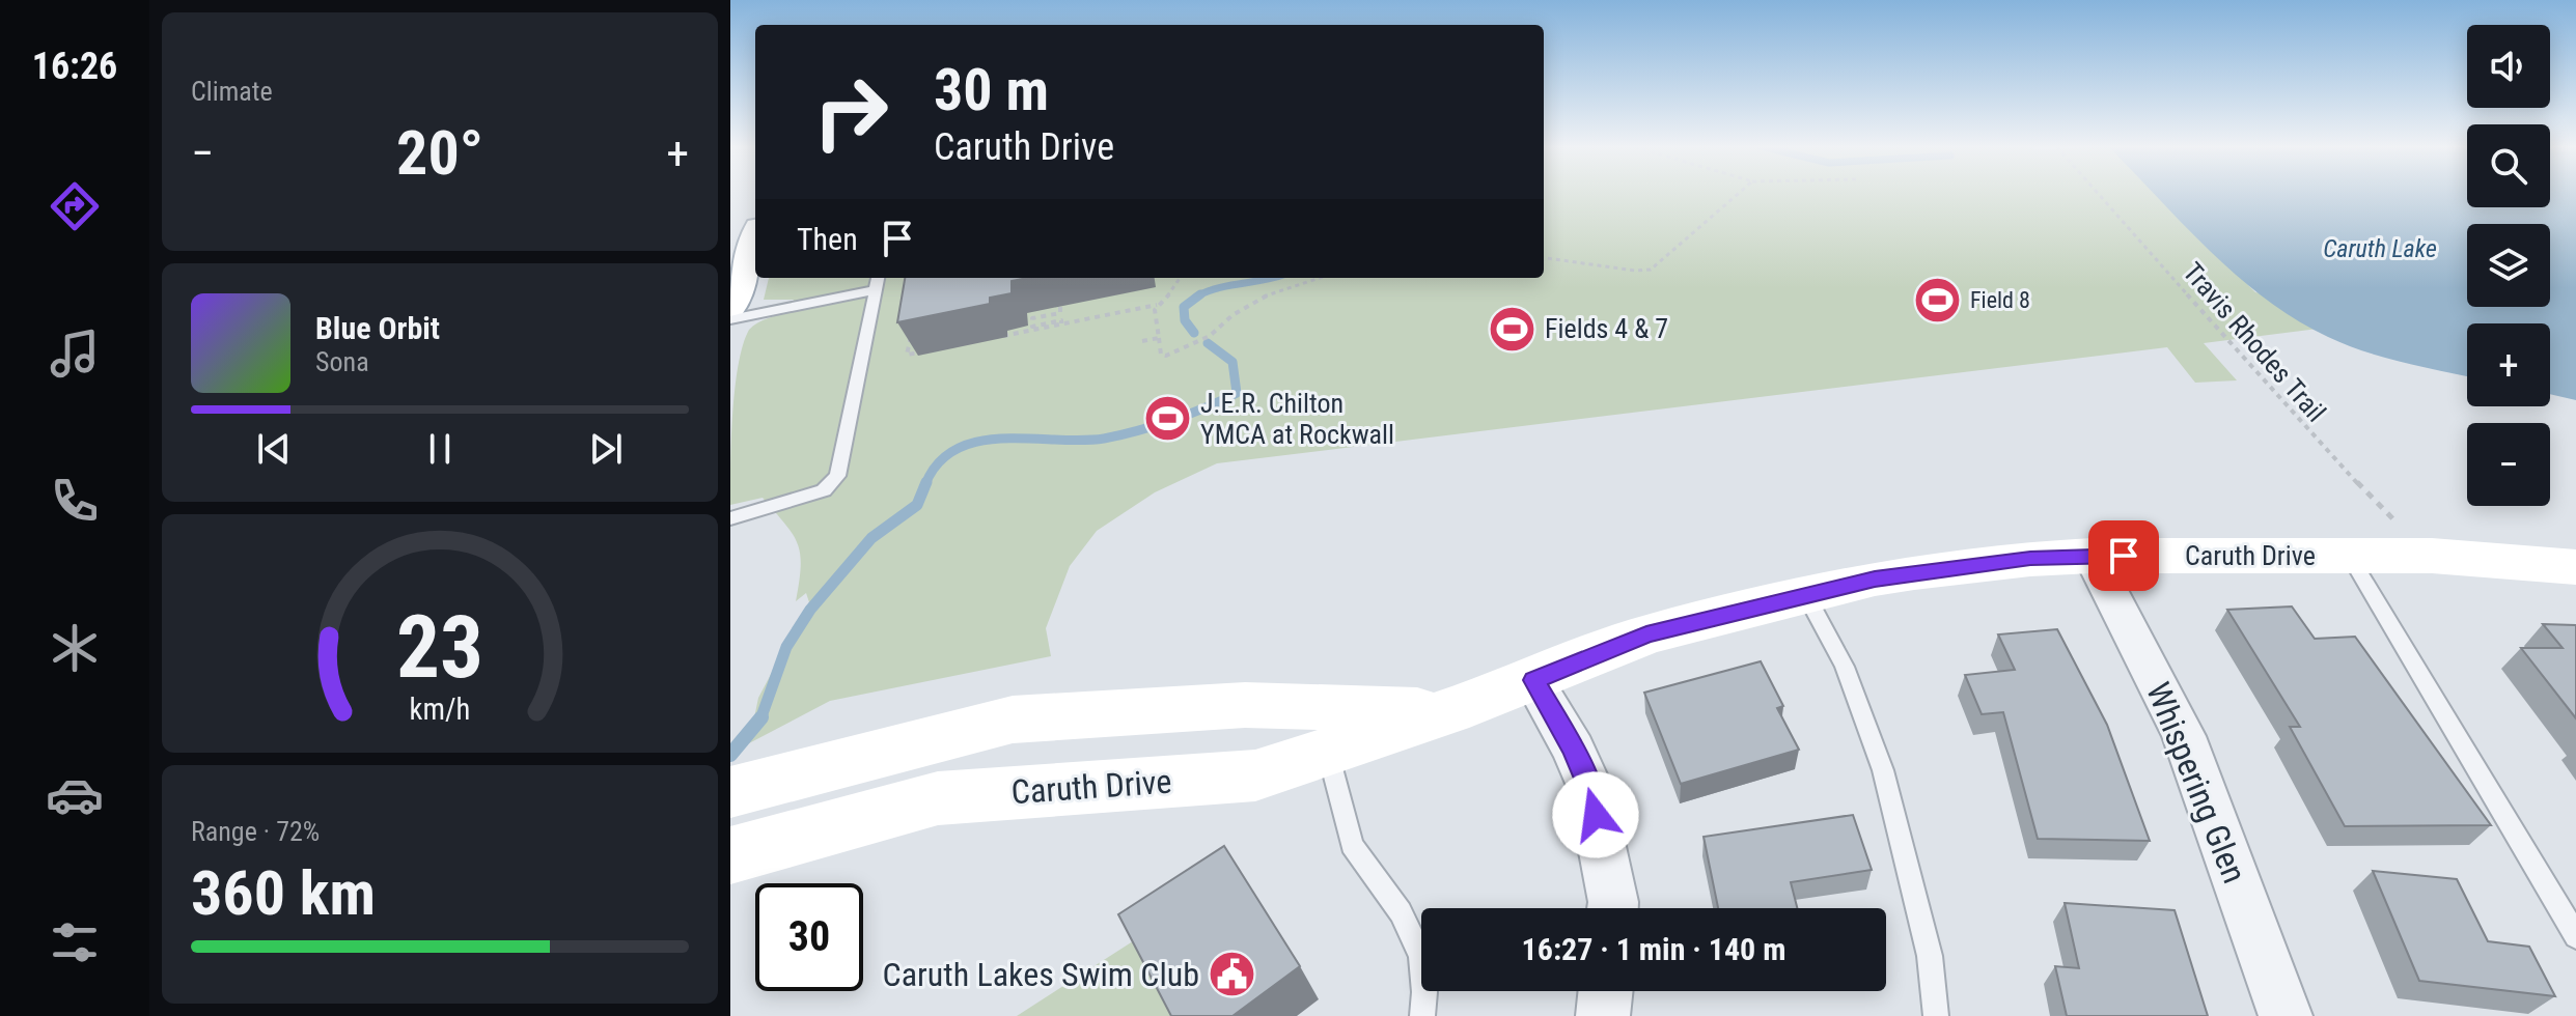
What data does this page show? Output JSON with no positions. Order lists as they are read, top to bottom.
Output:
{
  "streets": {
    "street": ["Caruth Drive", "Whispering Glen"],
    "path": ["Travis Rhodes Trail"]
  },
  "crossings": [
    ["Travis Rhodes Trail", "Caruth Drive"],
    ["Caruth Drive", "Whispering Glen"]
  ],
  "water": ["Caruth Lake"],
  "places": {
    "sports": ["Field 8", "Fields 4 & 7", "J.E.R. Chilton YMCA at Rockwall"],
    "public building": ["Caruth Lakes Swim Club"]
  },
  "page": {
    "tabs": "16:26",
    "tile": [
      "Climate",
      ["Range · 72%", "360 km"]
    ],
    "map_buttons": ["+", "−"],
    "turn": ["30 m", "Caruth Drive"],
    "heat": ["−", "20°", "+"],
    "then": "Then",
    "song": ["Blue Orbit", "Sona"],
    "limit": "30",
    "trip": "16:27 · 1 min · 140 m",
    "gauge": ["23", "km/h"]
  }
}
